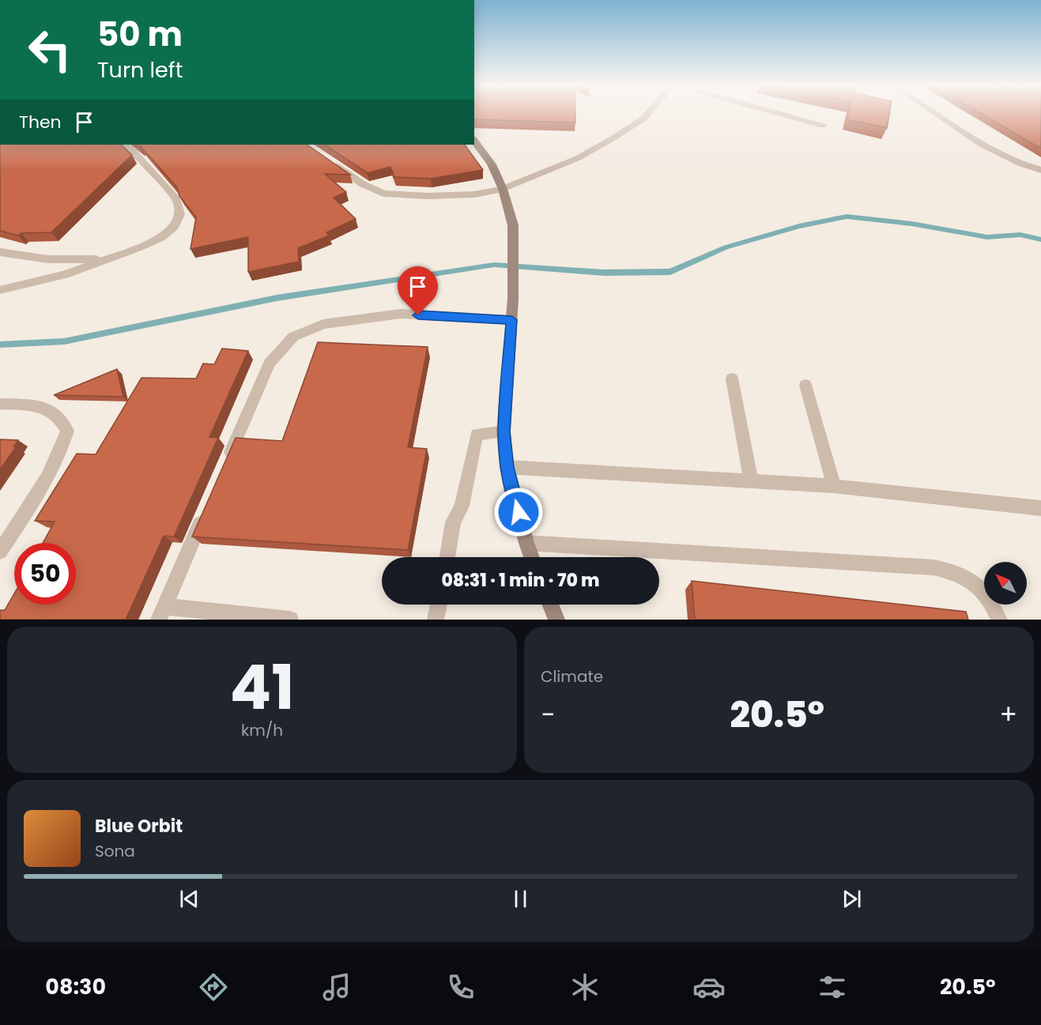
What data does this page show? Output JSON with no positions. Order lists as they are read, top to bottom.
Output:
{
  "north": "top left",
  "page": {
    "turn": ["50 m", "Turn left"],
    "then": "Then",
    "limit": "50",
    "trip": "08:31 · 1 min · 70 m",
    "tile": [
      ["41", "km/h"],
      "Climate"
    ],
    "heat": ["−", "20.5°", "+"],
    "song": ["Blue Orbit", "Sona"],
    "tabs": ["08:30", "20.5°"]
  }
}
